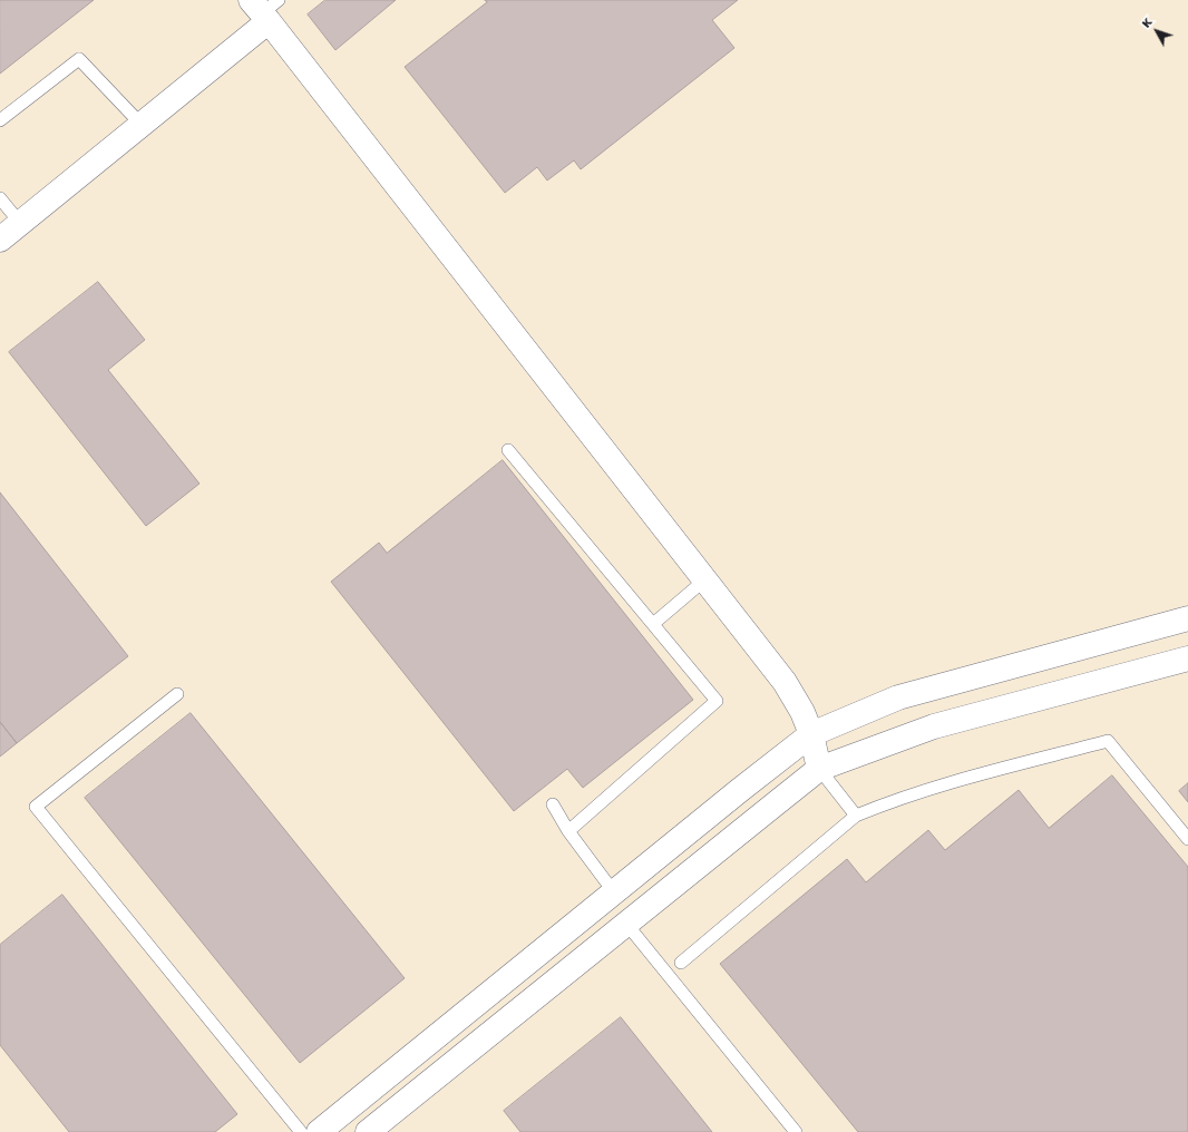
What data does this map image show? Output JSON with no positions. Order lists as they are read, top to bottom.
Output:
{
  "north": "top left"
}
